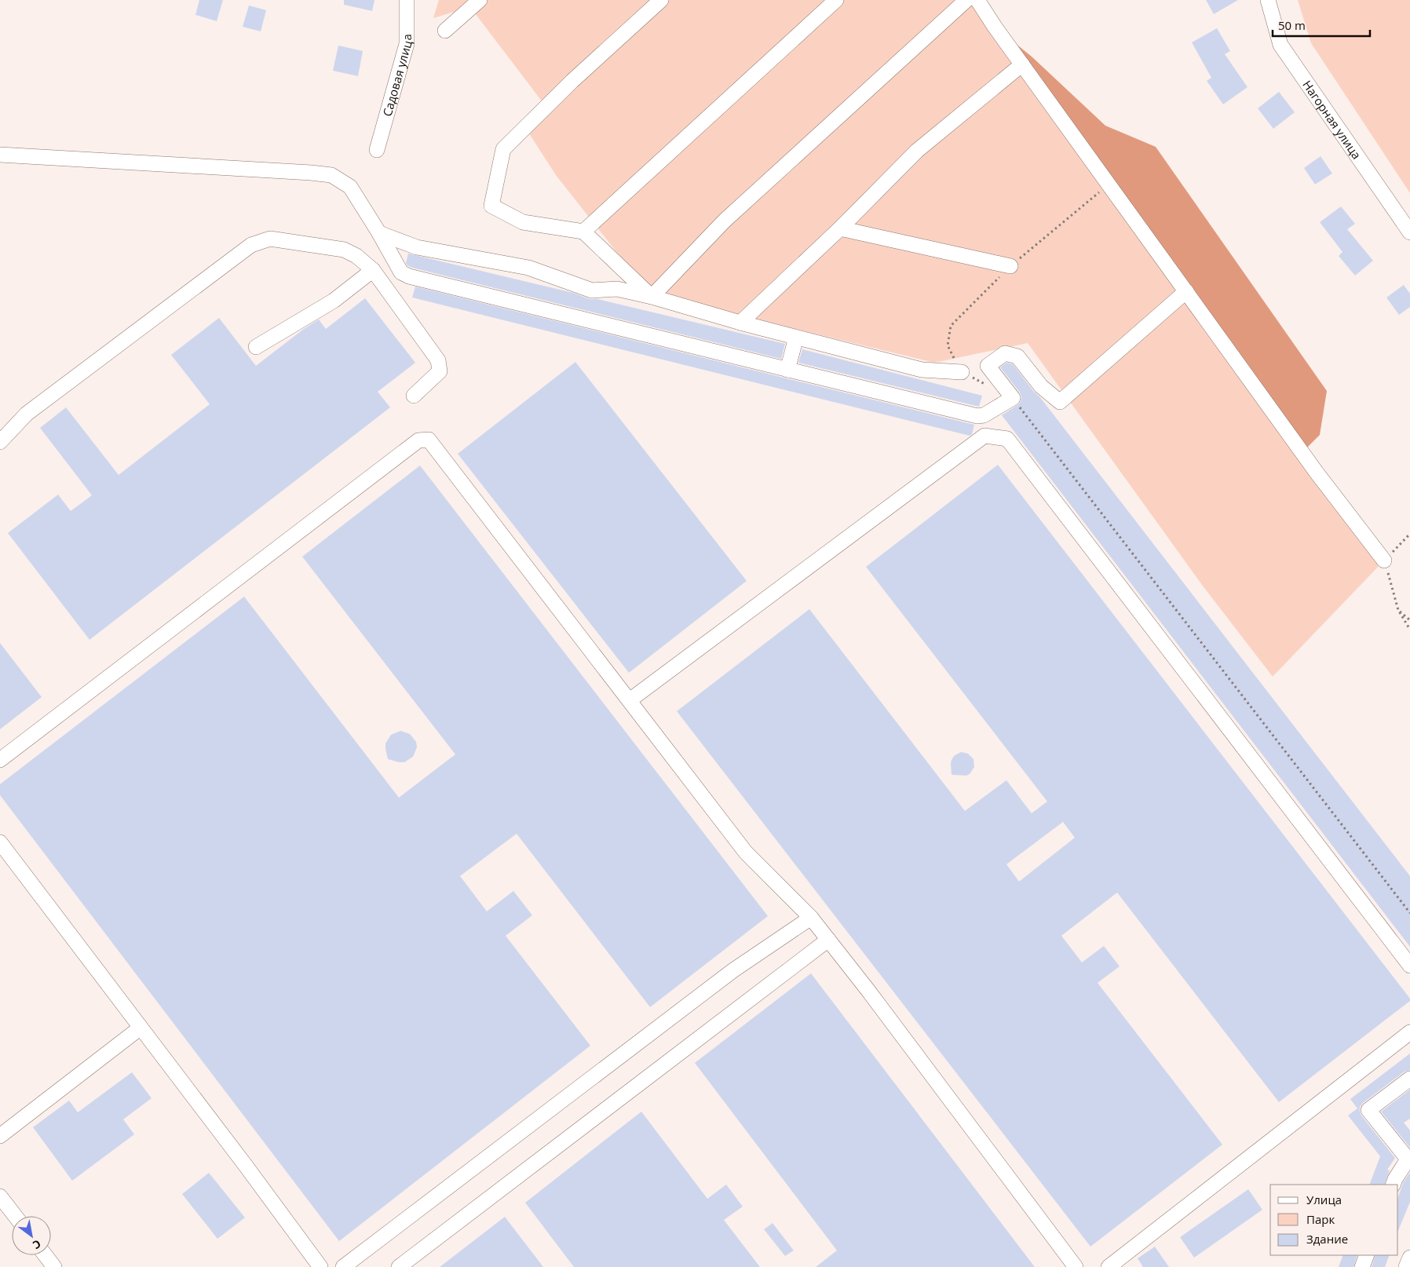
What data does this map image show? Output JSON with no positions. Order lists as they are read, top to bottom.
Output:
{
  "streets": {
    "street": ["Садовая улица", "Нагорная улица"]
  },
  "legend": ["Улица", "Парк", "Здание"],
  "scale_bar": "50 m",
  "north": "bottom right"
}
